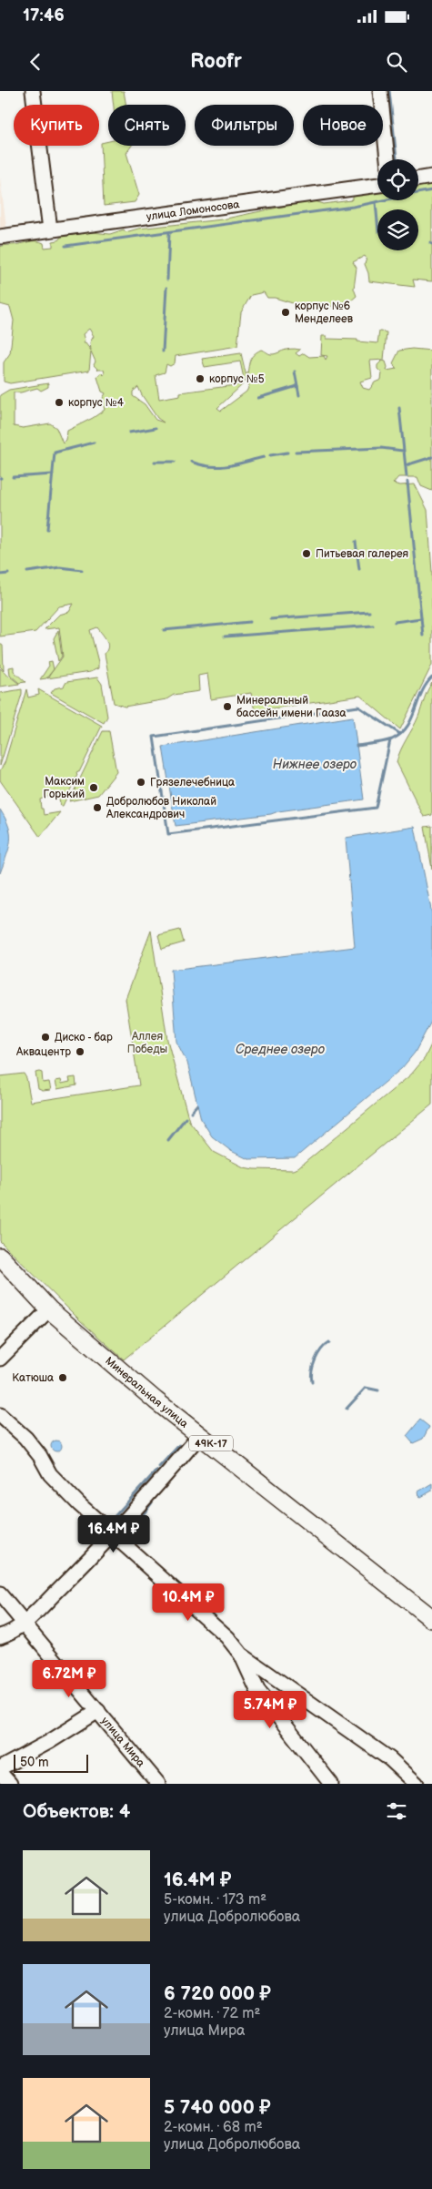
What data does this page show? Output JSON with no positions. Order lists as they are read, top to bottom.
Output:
{
  "streets": {
    "main road": ["Минеральная улица", "49К-17"],
    "street": ["улица Ломоносова", "улица Мира"]
  },
  "water": ["Нижнее озеро", "Среднее озеро"],
  "parks": ["Аллея Победы"],
  "places": [
    "корпус №6 Менделеев",
    "корпус №5",
    "корпус №4",
    "Питьевая галерея",
    "Минеральный бассейн имени Гааза",
    "Грязелечебница",
    "Максим Горький",
    "Добролюбов Николай Александрович",
    "Диско - бар",
    "Аквацентр",
    "Катюша"
  ],
  "scale_bar": "50 m",
  "page": {
    "status": "17:46",
    "header": "Roofr",
    "chip": [
      "Купить",
      "Снять",
      "Фильтры",
      "Новое"
    ],
    "price": [
      "16.4M ₽",
      "10.4M ₽",
      "6.72M ₽",
      "5.74M ₽"
    ],
    "scale": "50 m",
    "heading": "Объектов: 4",
    "list": [
      {
        "name": "16.4M ₽",
        "note": "5-комн. · 173 m² · улица Добролюбова"
      },
      {
        "name": "6 720 000 ₽",
        "note": "2-комн. · 72 m² · улица Мира"
      },
      {
        "name": "5 740 000 ₽",
        "note": "2-комн. · 68 m² · улица Добролюбова"
      }
    ]
  }
}
